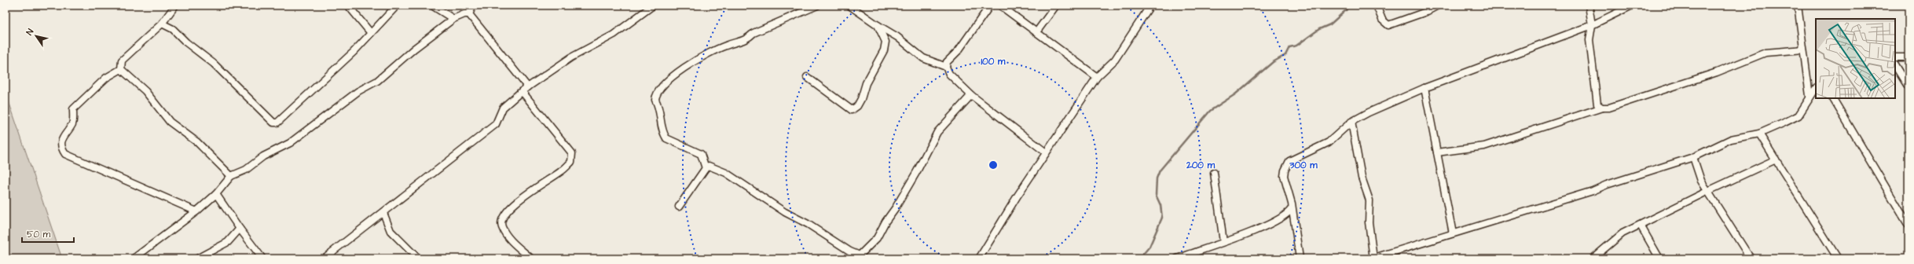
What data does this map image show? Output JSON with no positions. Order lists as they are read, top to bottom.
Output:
{
  "scale_bar": "50 m",
  "north": "top left",
  "rings": ["100 m", "200 m", "300 m"]
}
